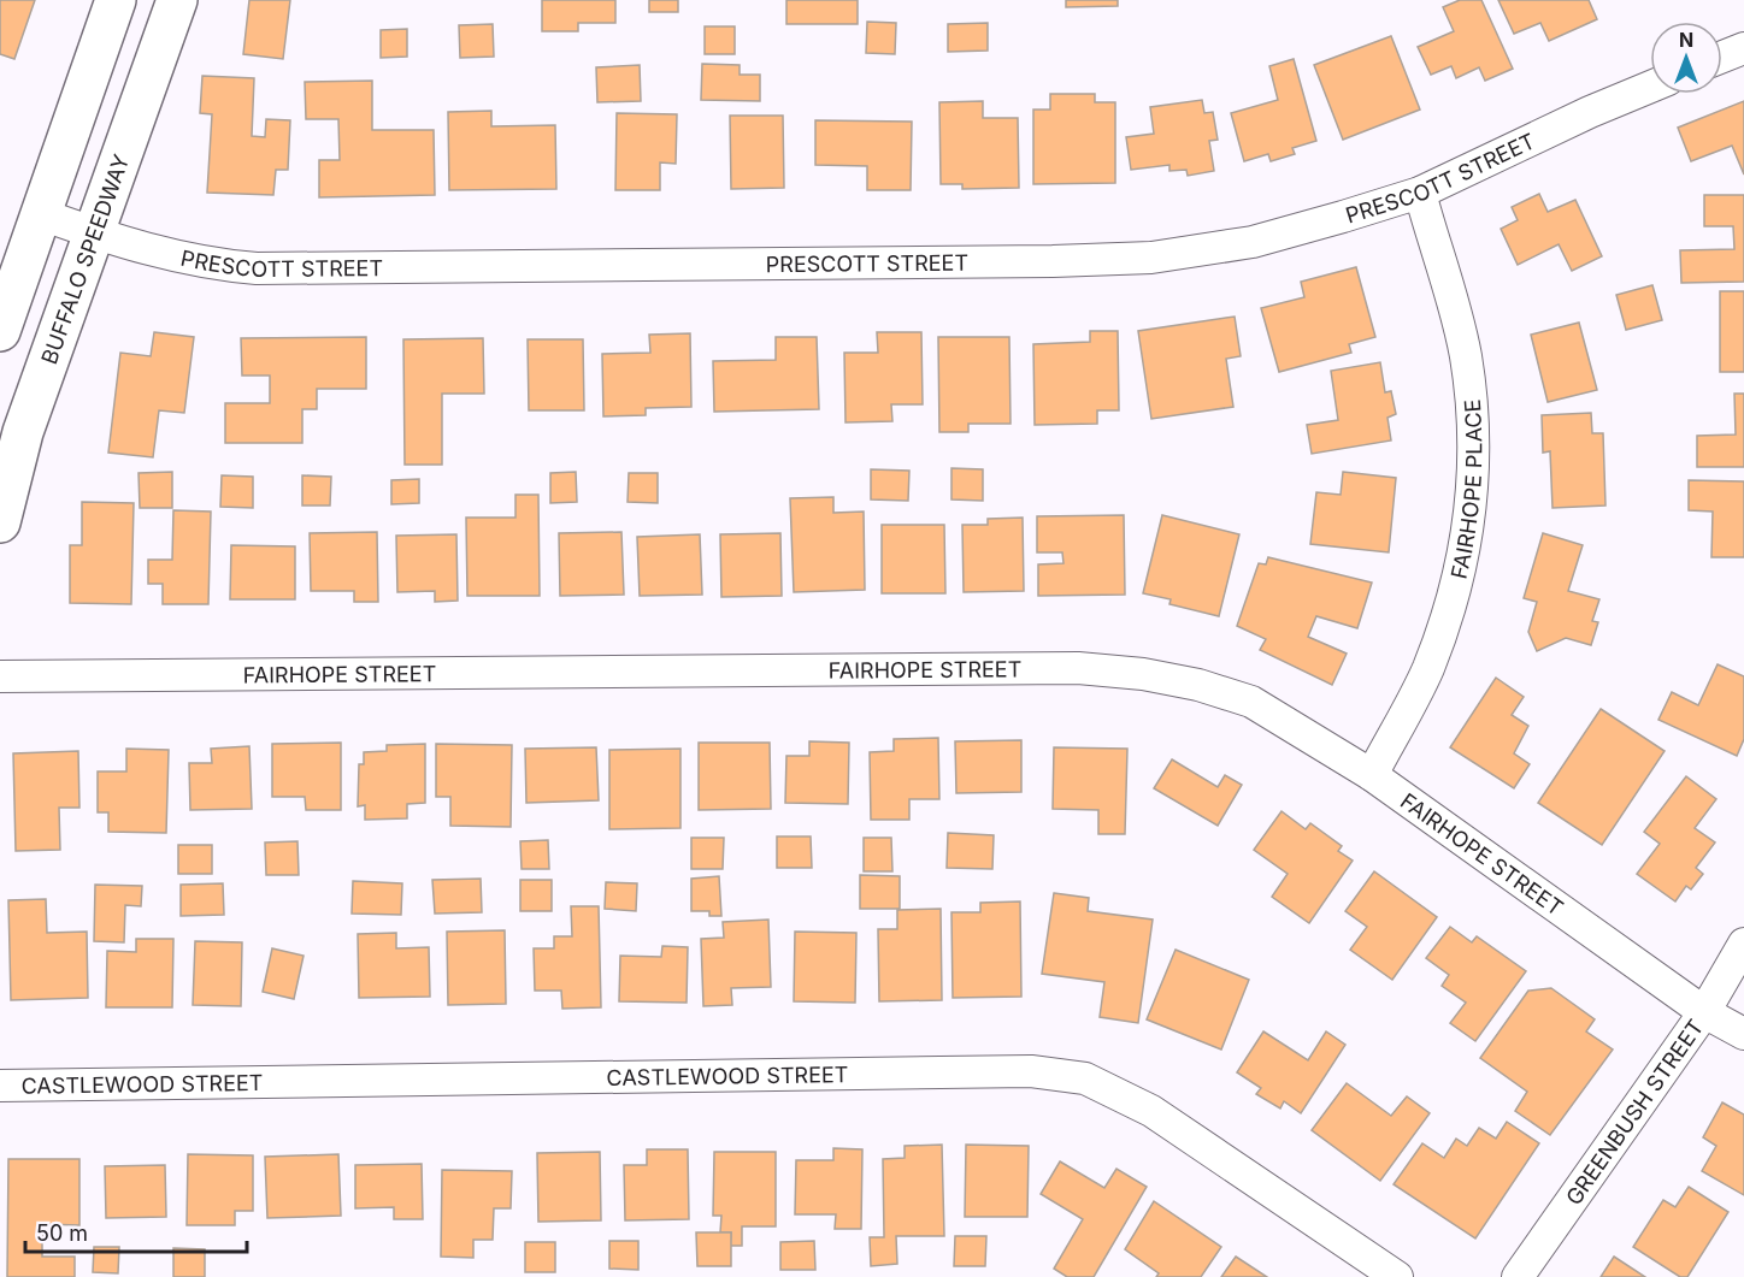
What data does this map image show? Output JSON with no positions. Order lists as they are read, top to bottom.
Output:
{
  "streets": {
    "main road": ["BUFFALO SPEEDWAY"],
    "street": [
      "PRESCOTT STREET",
      "FAIRHOPE PLACE",
      "FAIRHOPE STREET",
      "CASTLEWOOD STREET",
      "GREENBUSH STREET"
    ]
  },
  "crossings": [
    ["PRESCOTT STREET", "BUFFALO SPEEDWAY"],
    ["PRESCOTT STREET", "FAIRHOPE PLACE"],
    ["FAIRHOPE PLACE", "FAIRHOPE STREET"],
    ["FAIRHOPE STREET", "GREENBUSH STREET"]
  ],
  "scale_bar": "50 m",
  "north": "top"
}
